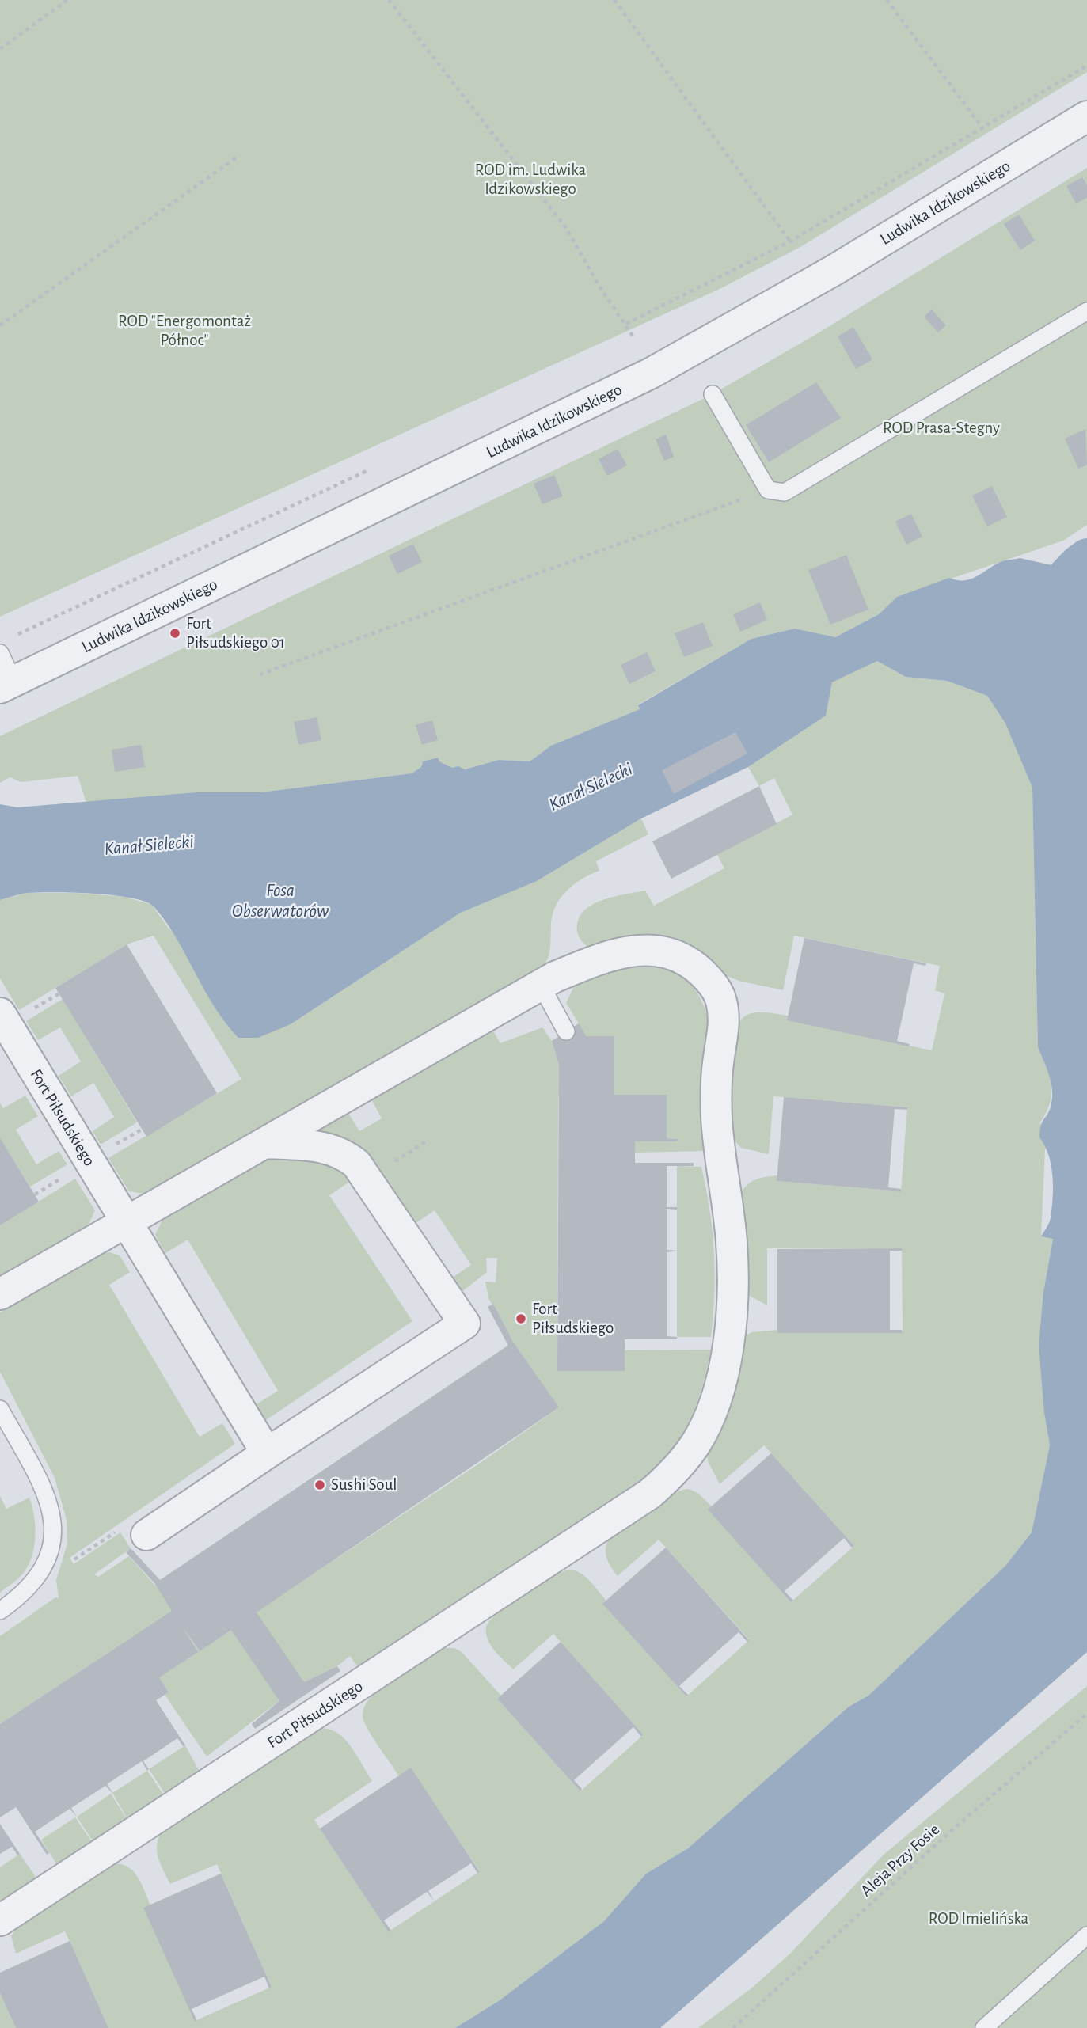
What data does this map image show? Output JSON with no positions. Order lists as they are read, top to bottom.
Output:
{
  "streets": {
    "street": ["Ludwika Idzikowskiego", "Fort Piłsudskiego"],
    "path": ["Aleja Przy Fosie"]
  },
  "water": ["Kanał Sielecki", "Fosa Obserwatorów"],
  "parks": [
    "ROD im. Ludwika Idzikowskiego",
    "ROD \"Energomontaż Północ\"",
    "ROD Prasa-Stegny",
    "ROD Imielińska"
  ],
  "places": ["Fort Piłsudskiego 01", "Fort Piłsudskiego", "Sushi Soul"]
}
